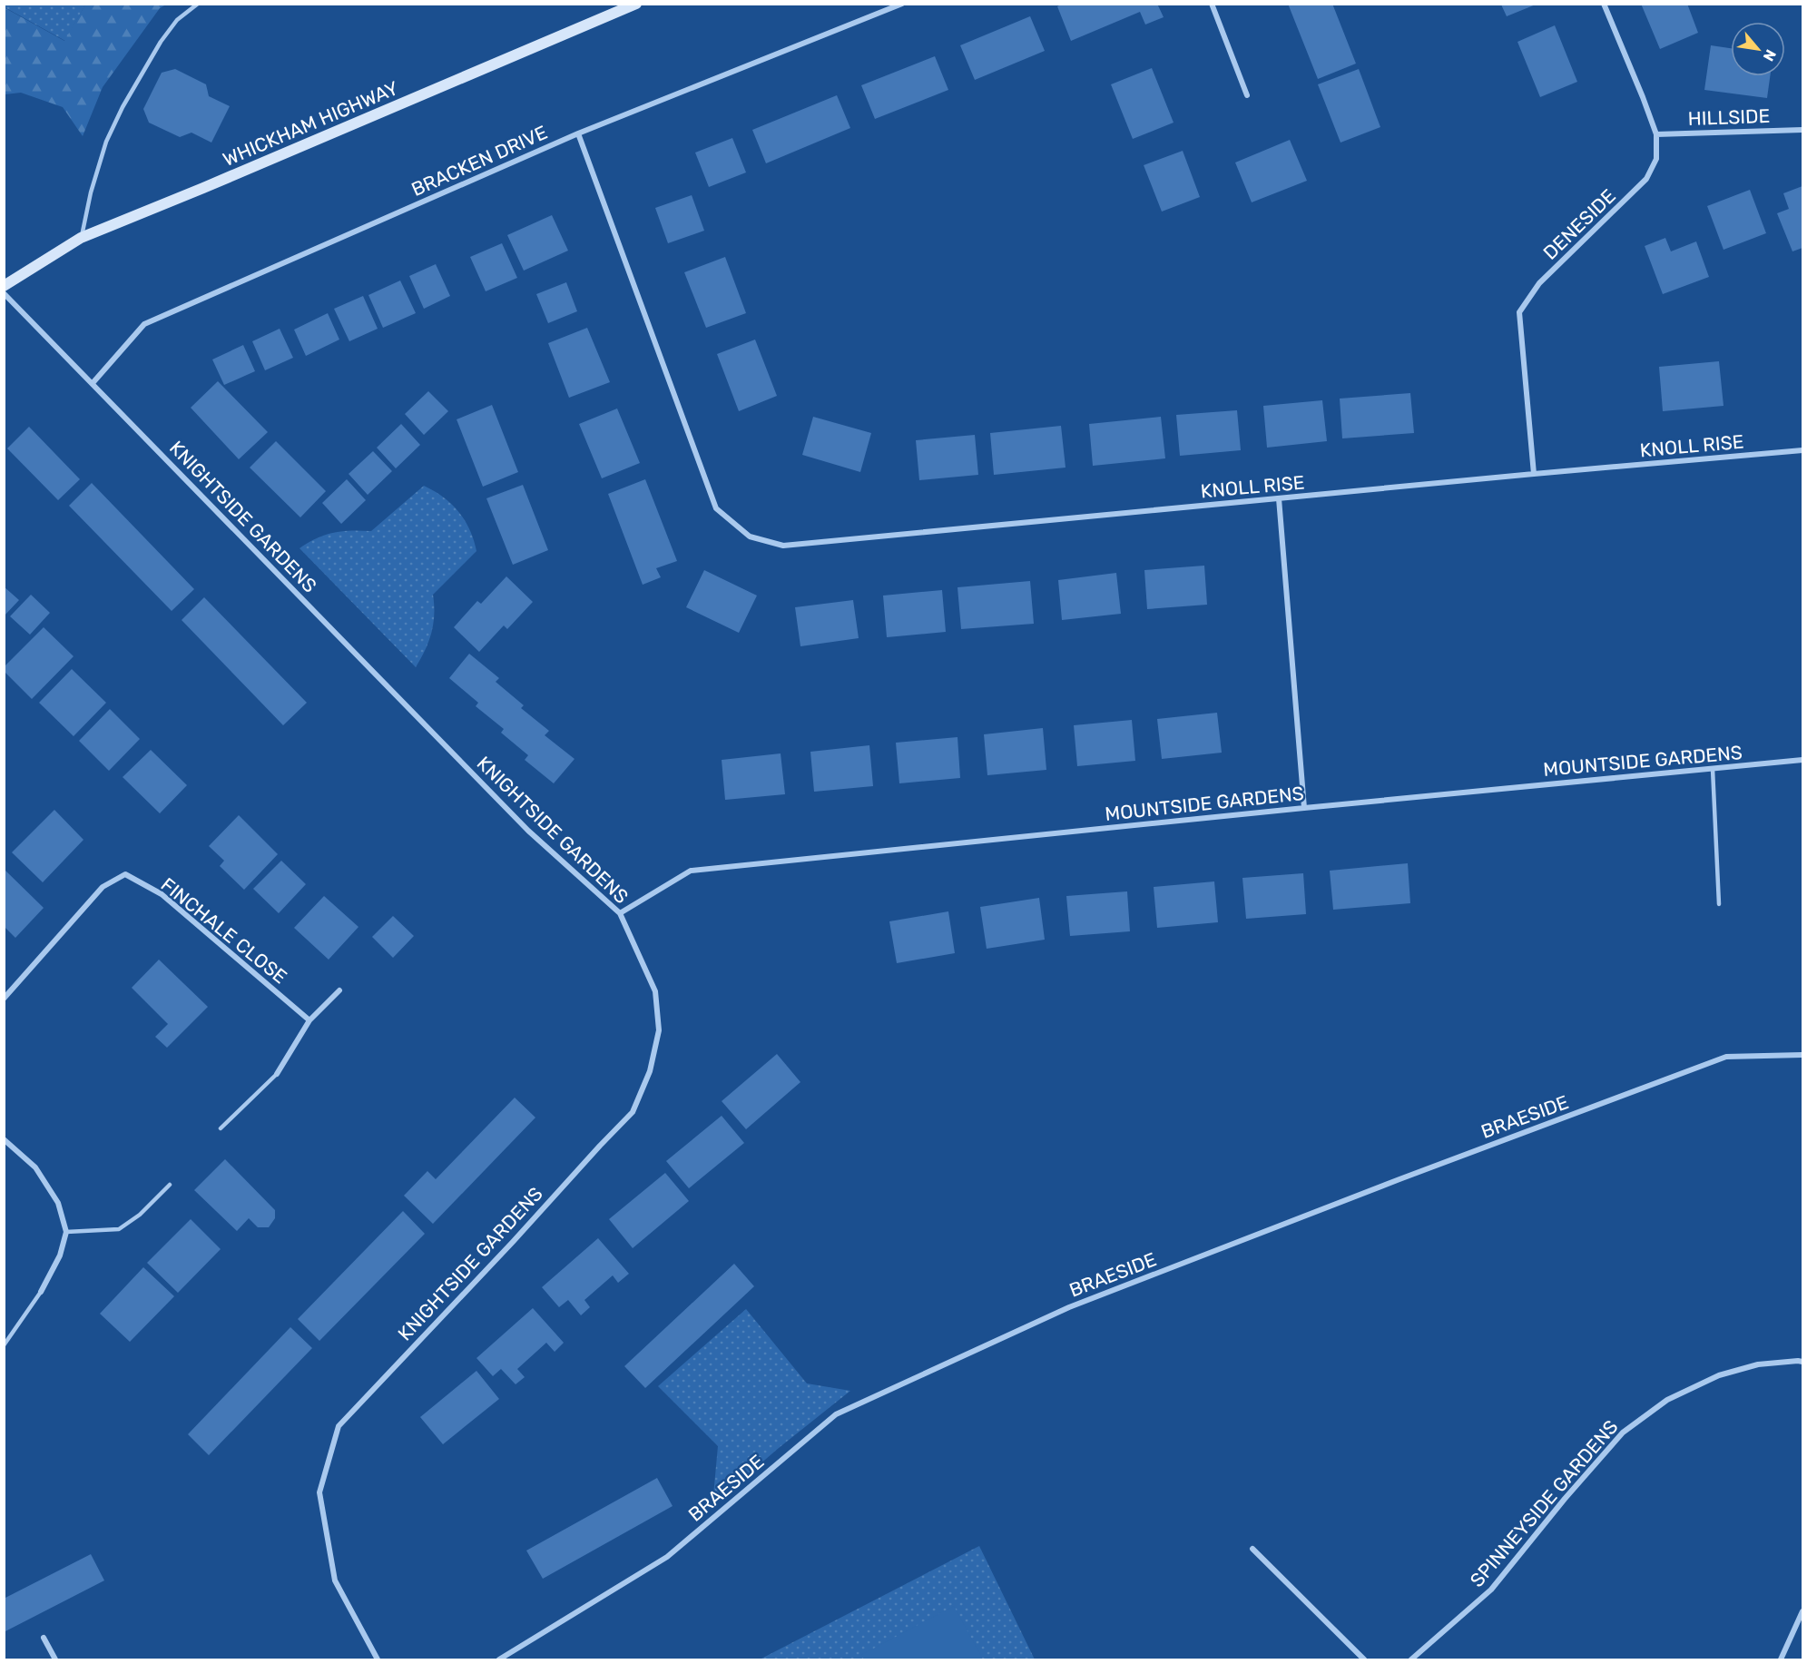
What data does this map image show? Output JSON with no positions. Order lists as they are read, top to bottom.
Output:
{
  "streets": {
    "main road": ["WHICKHAM HIGHWAY"],
    "street": [
      "HILLSIDE",
      "BRACKEN DRIVE",
      "DENESIDE",
      "KNOLL RISE",
      "KNIGHTSIDE GARDENS",
      "MOUNTSIDE GARDENS",
      "FINCHALE CLOSE",
      "BRAESIDE",
      "SPINNEYSIDE GARDENS"
    ]
  },
  "crossings": [
    ["HILLSIDE", "DENESIDE"],
    ["BRACKEN DRIVE", "KNOLL RISE"],
    ["BRACKEN DRIVE", "KNIGHTSIDE GARDENS"],
    ["DENESIDE", "KNOLL RISE"],
    ["KNIGHTSIDE GARDENS", "MOUNTSIDE GARDENS"]
  ],
  "north": "bottom right"
}
